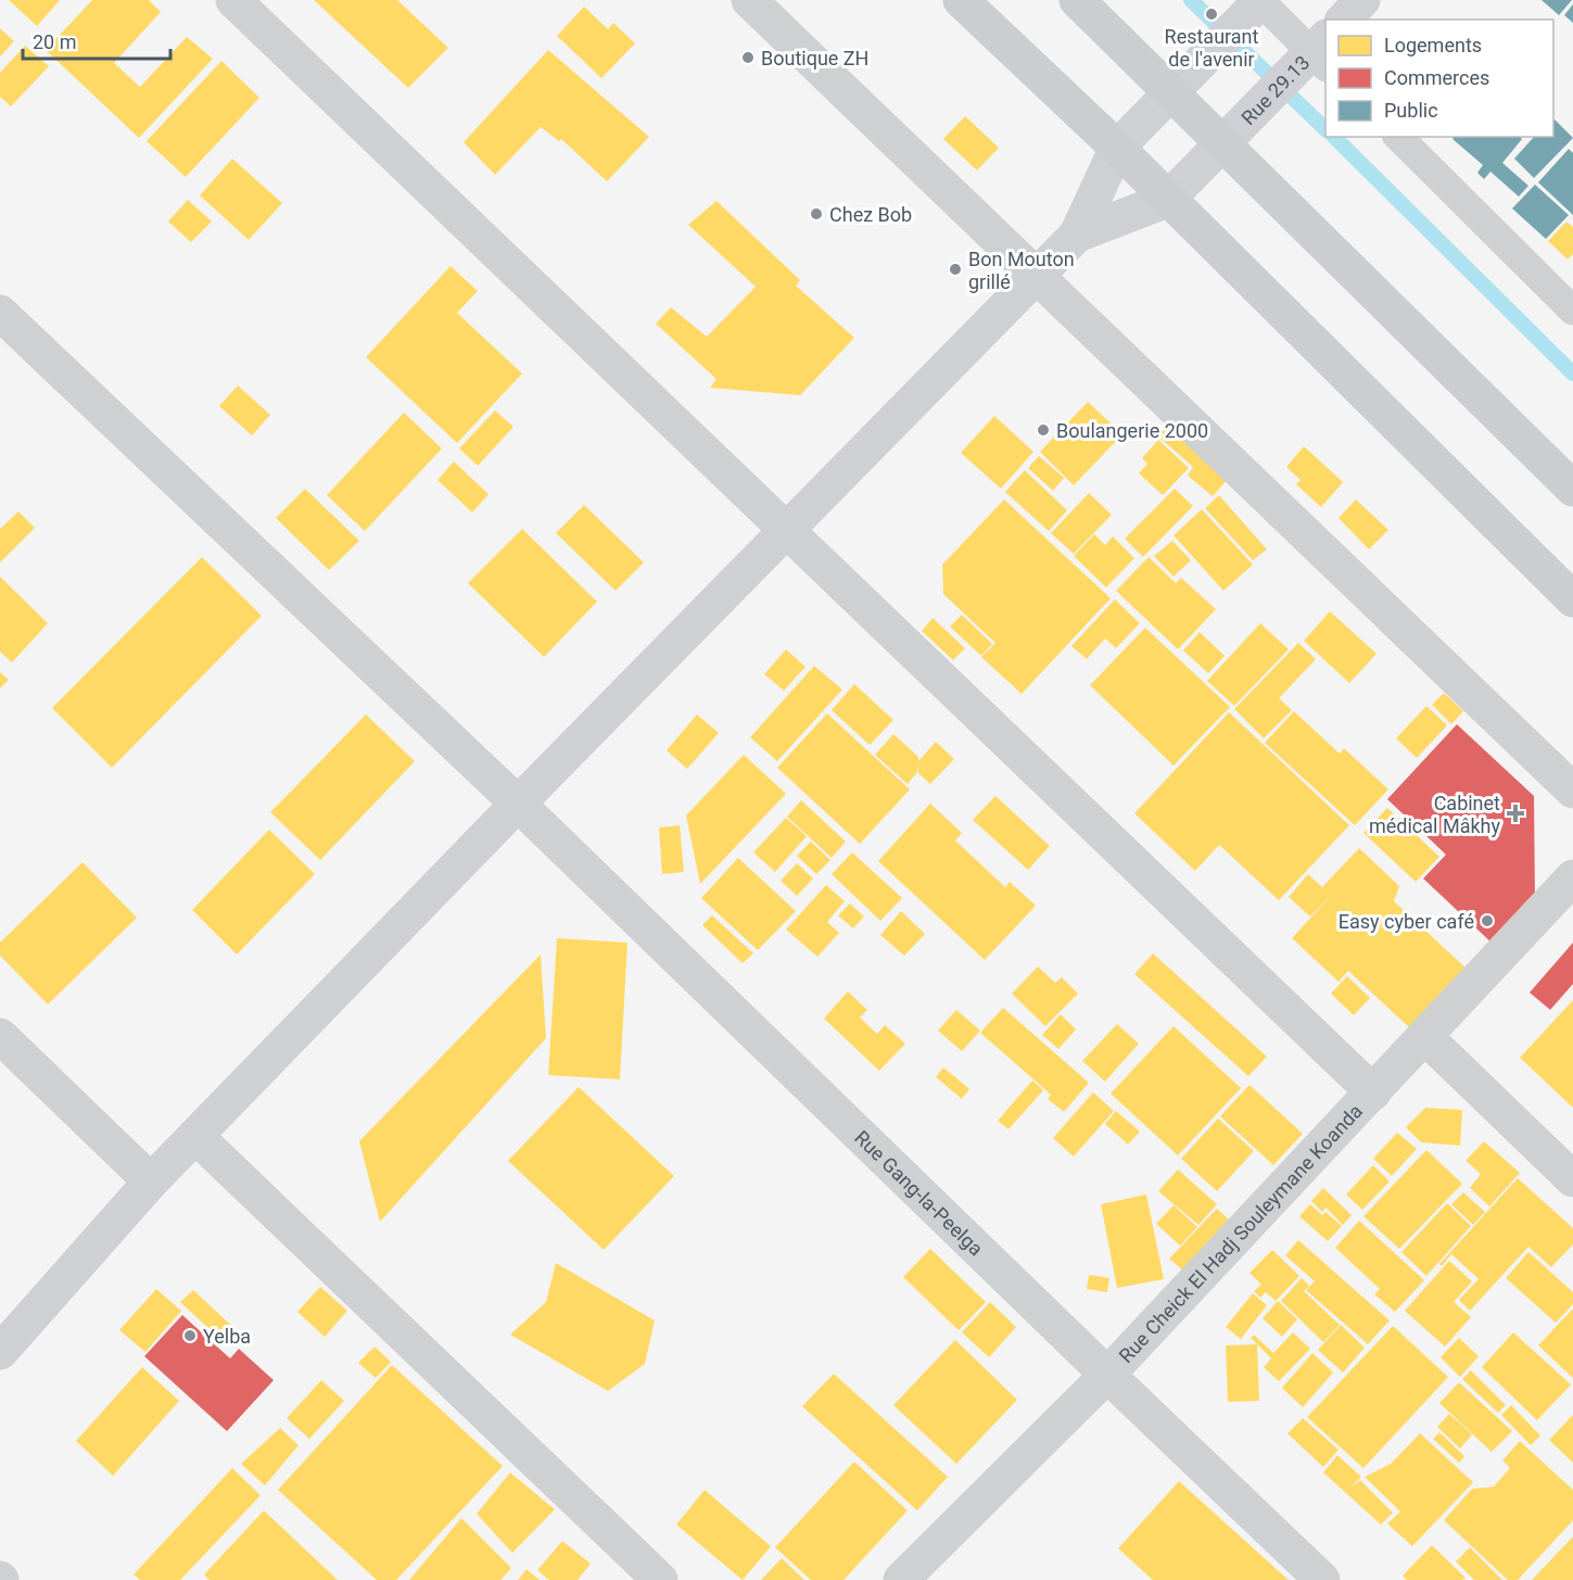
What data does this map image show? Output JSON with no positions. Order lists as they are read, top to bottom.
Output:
{
  "streets": {
    "main road": ["Rue 29.13"],
    "street": ["Rue Gang-la-Peelga", "Rue Cheick El Hadj Souleymane Koanda"]
  },
  "crossings": [
    ["Rue Gang-la-Peelga", "Rue Cheick El Hadj Souleymane Koanda"]
  ],
  "places": {
    "other": [
      "Restaurant de l'avenir",
      "Boutique ZH",
      "Chez Bob",
      "Bon Mouton grillé",
      "Boulangerie 2000",
      "Easy cyber café",
      "Yelba"
    ],
    "health": ["Cabinet médical Mâkhy"]
  },
  "legend": ["Logements", "Commerces", "Public"],
  "scale_bar": "20 m"
}
